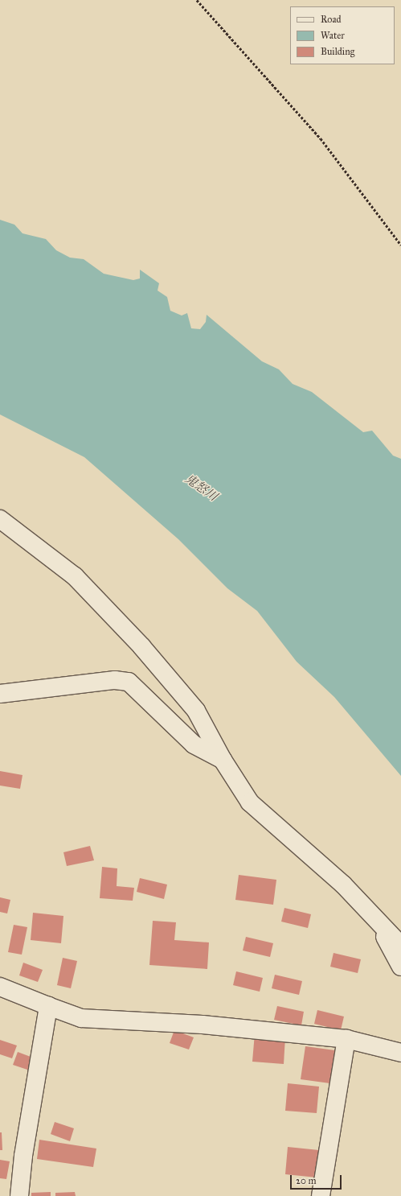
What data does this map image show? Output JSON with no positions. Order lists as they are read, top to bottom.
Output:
{
  "water": ["鬼怒川"],
  "legend": ["Road", "Water", "Building"],
  "scale_bar": "20 m"
}
